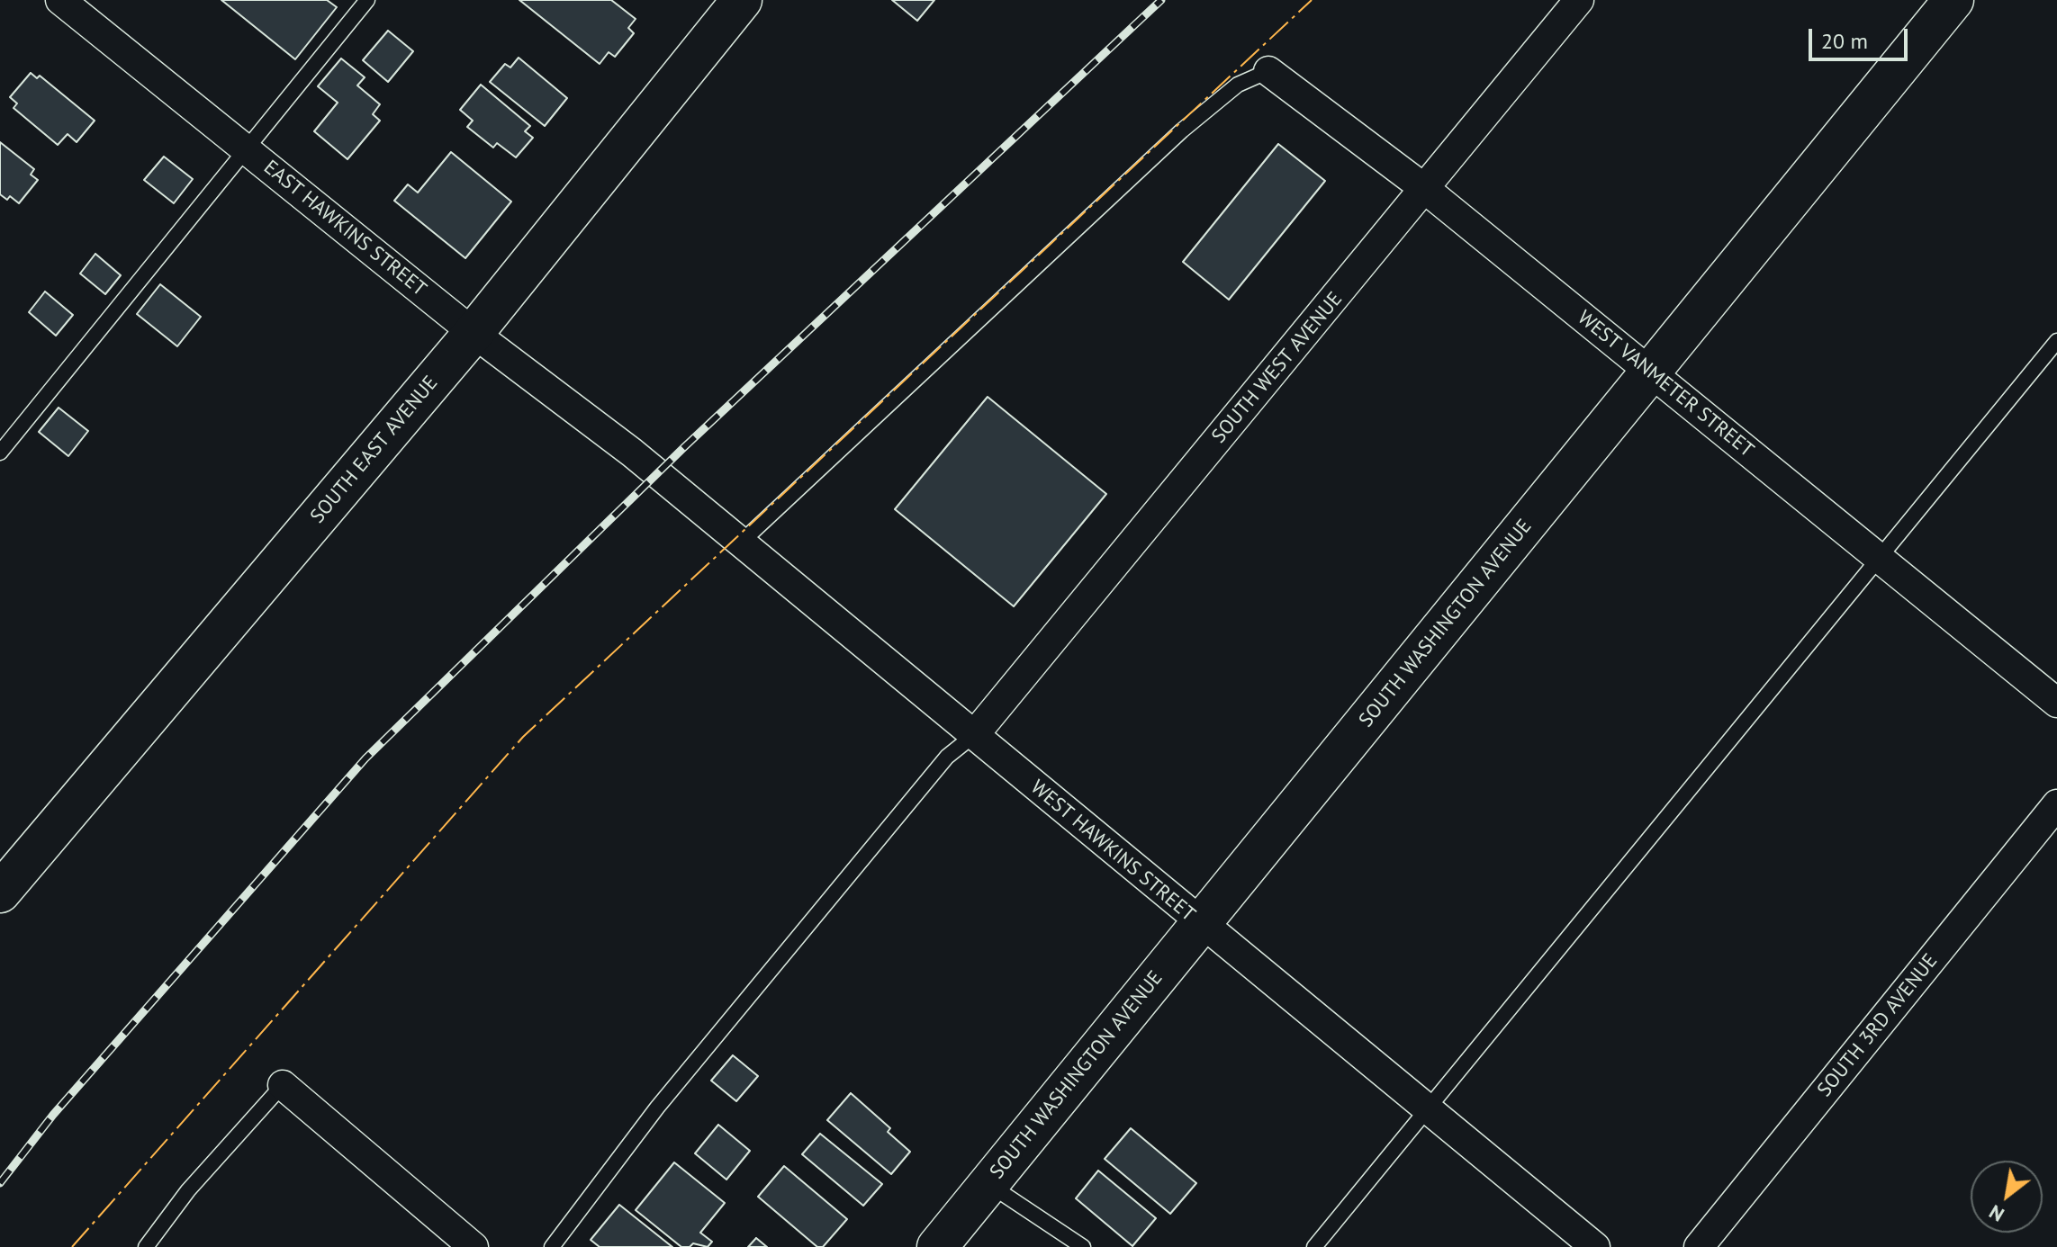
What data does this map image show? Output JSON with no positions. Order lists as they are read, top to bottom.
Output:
{
  "streets": {
    "main road": ["SOUTH EAST AVENUE", "SOUTH WASHINGTON AVENUE"],
    "street": [
      "EAST HAWKINS STREET",
      "SOUTH WEST AVENUE",
      "WEST VANMETER STREET",
      "WEST HAWKINS STREET",
      "SOUTH 3RD AVENUE"
    ]
  },
  "crossings": [
    ["EAST HAWKINS STREET", "SOUTH EAST AVENUE"],
    ["EAST HAWKINS STREET", "WEST HAWKINS STREET"],
    ["SOUTH WEST AVENUE", "WEST VANMETER STREET"],
    ["SOUTH WEST AVENUE", "WEST HAWKINS STREET"],
    ["WEST VANMETER STREET", "SOUTH WASHINGTON AVENUE"],
    ["SOUTH WASHINGTON AVENUE", "WEST HAWKINS STREET"]
  ],
  "scale_bar": "20 m",
  "north": "bottom left"
}
